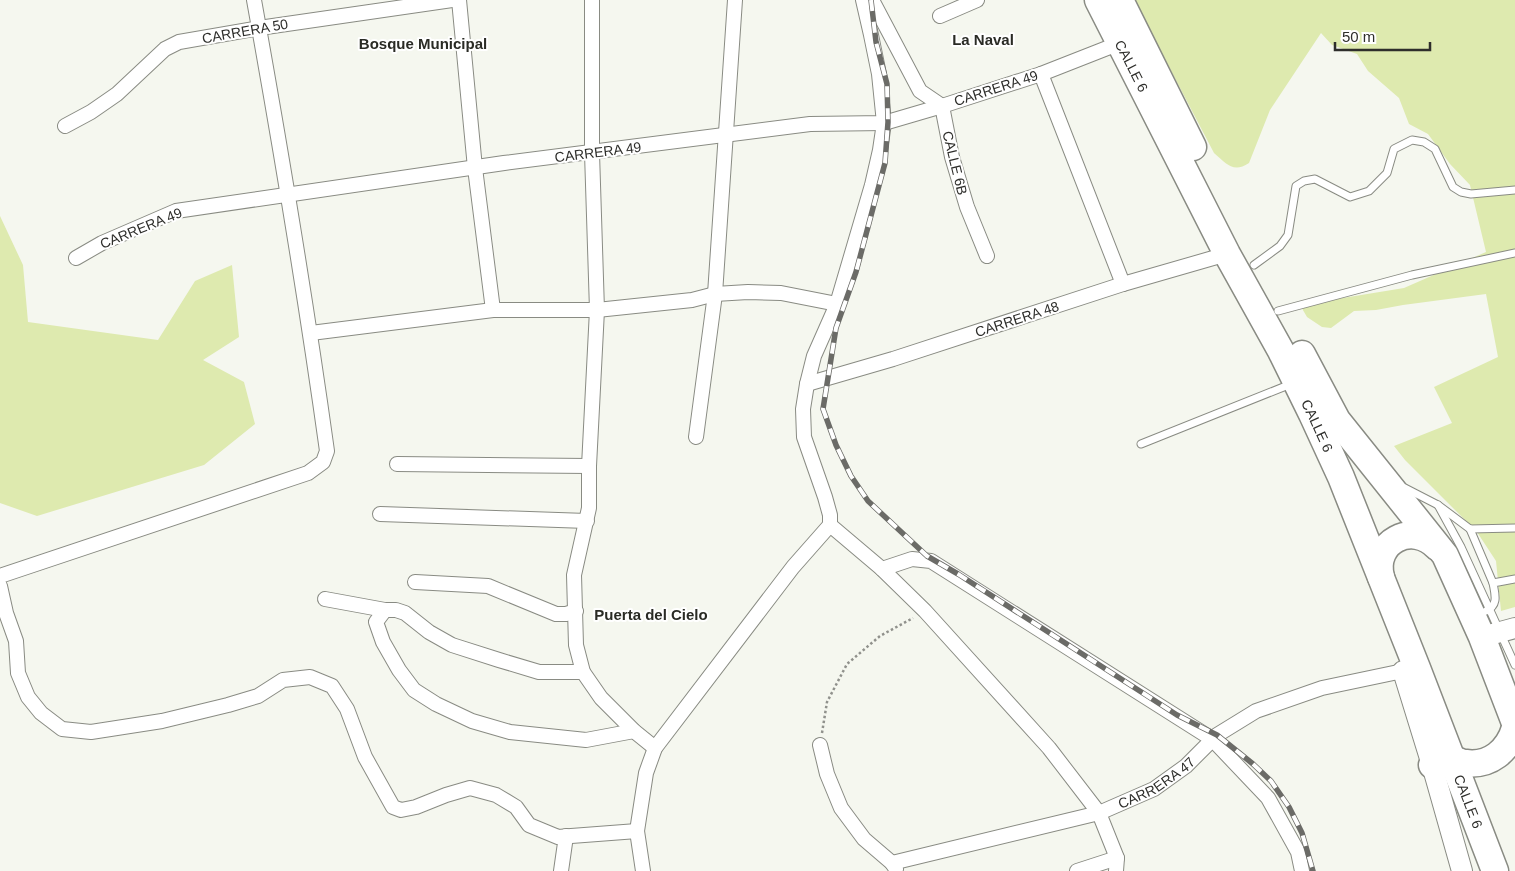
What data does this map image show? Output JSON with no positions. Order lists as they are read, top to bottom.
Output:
{
  "streets": {
    "highway": ["CALLE 6"],
    "street": [
      "CARRERA 50",
      "CARRERA 49",
      "CALLE 6B",
      "CARRERA 48",
      "CARRERA 47"
    ]
  },
  "crossings": [
    ["CALLE 6", "CARRERA 49"],
    ["CALLE 6", "CARRERA 48"],
    ["CALLE 6", "CARRERA 47"],
    ["CARRERA 49", "CALLE 6B"]
  ],
  "districts": ["La Naval", "Bosque Municipal", "Puerta del Cielo"],
  "scale_bar": "50 m"
}
